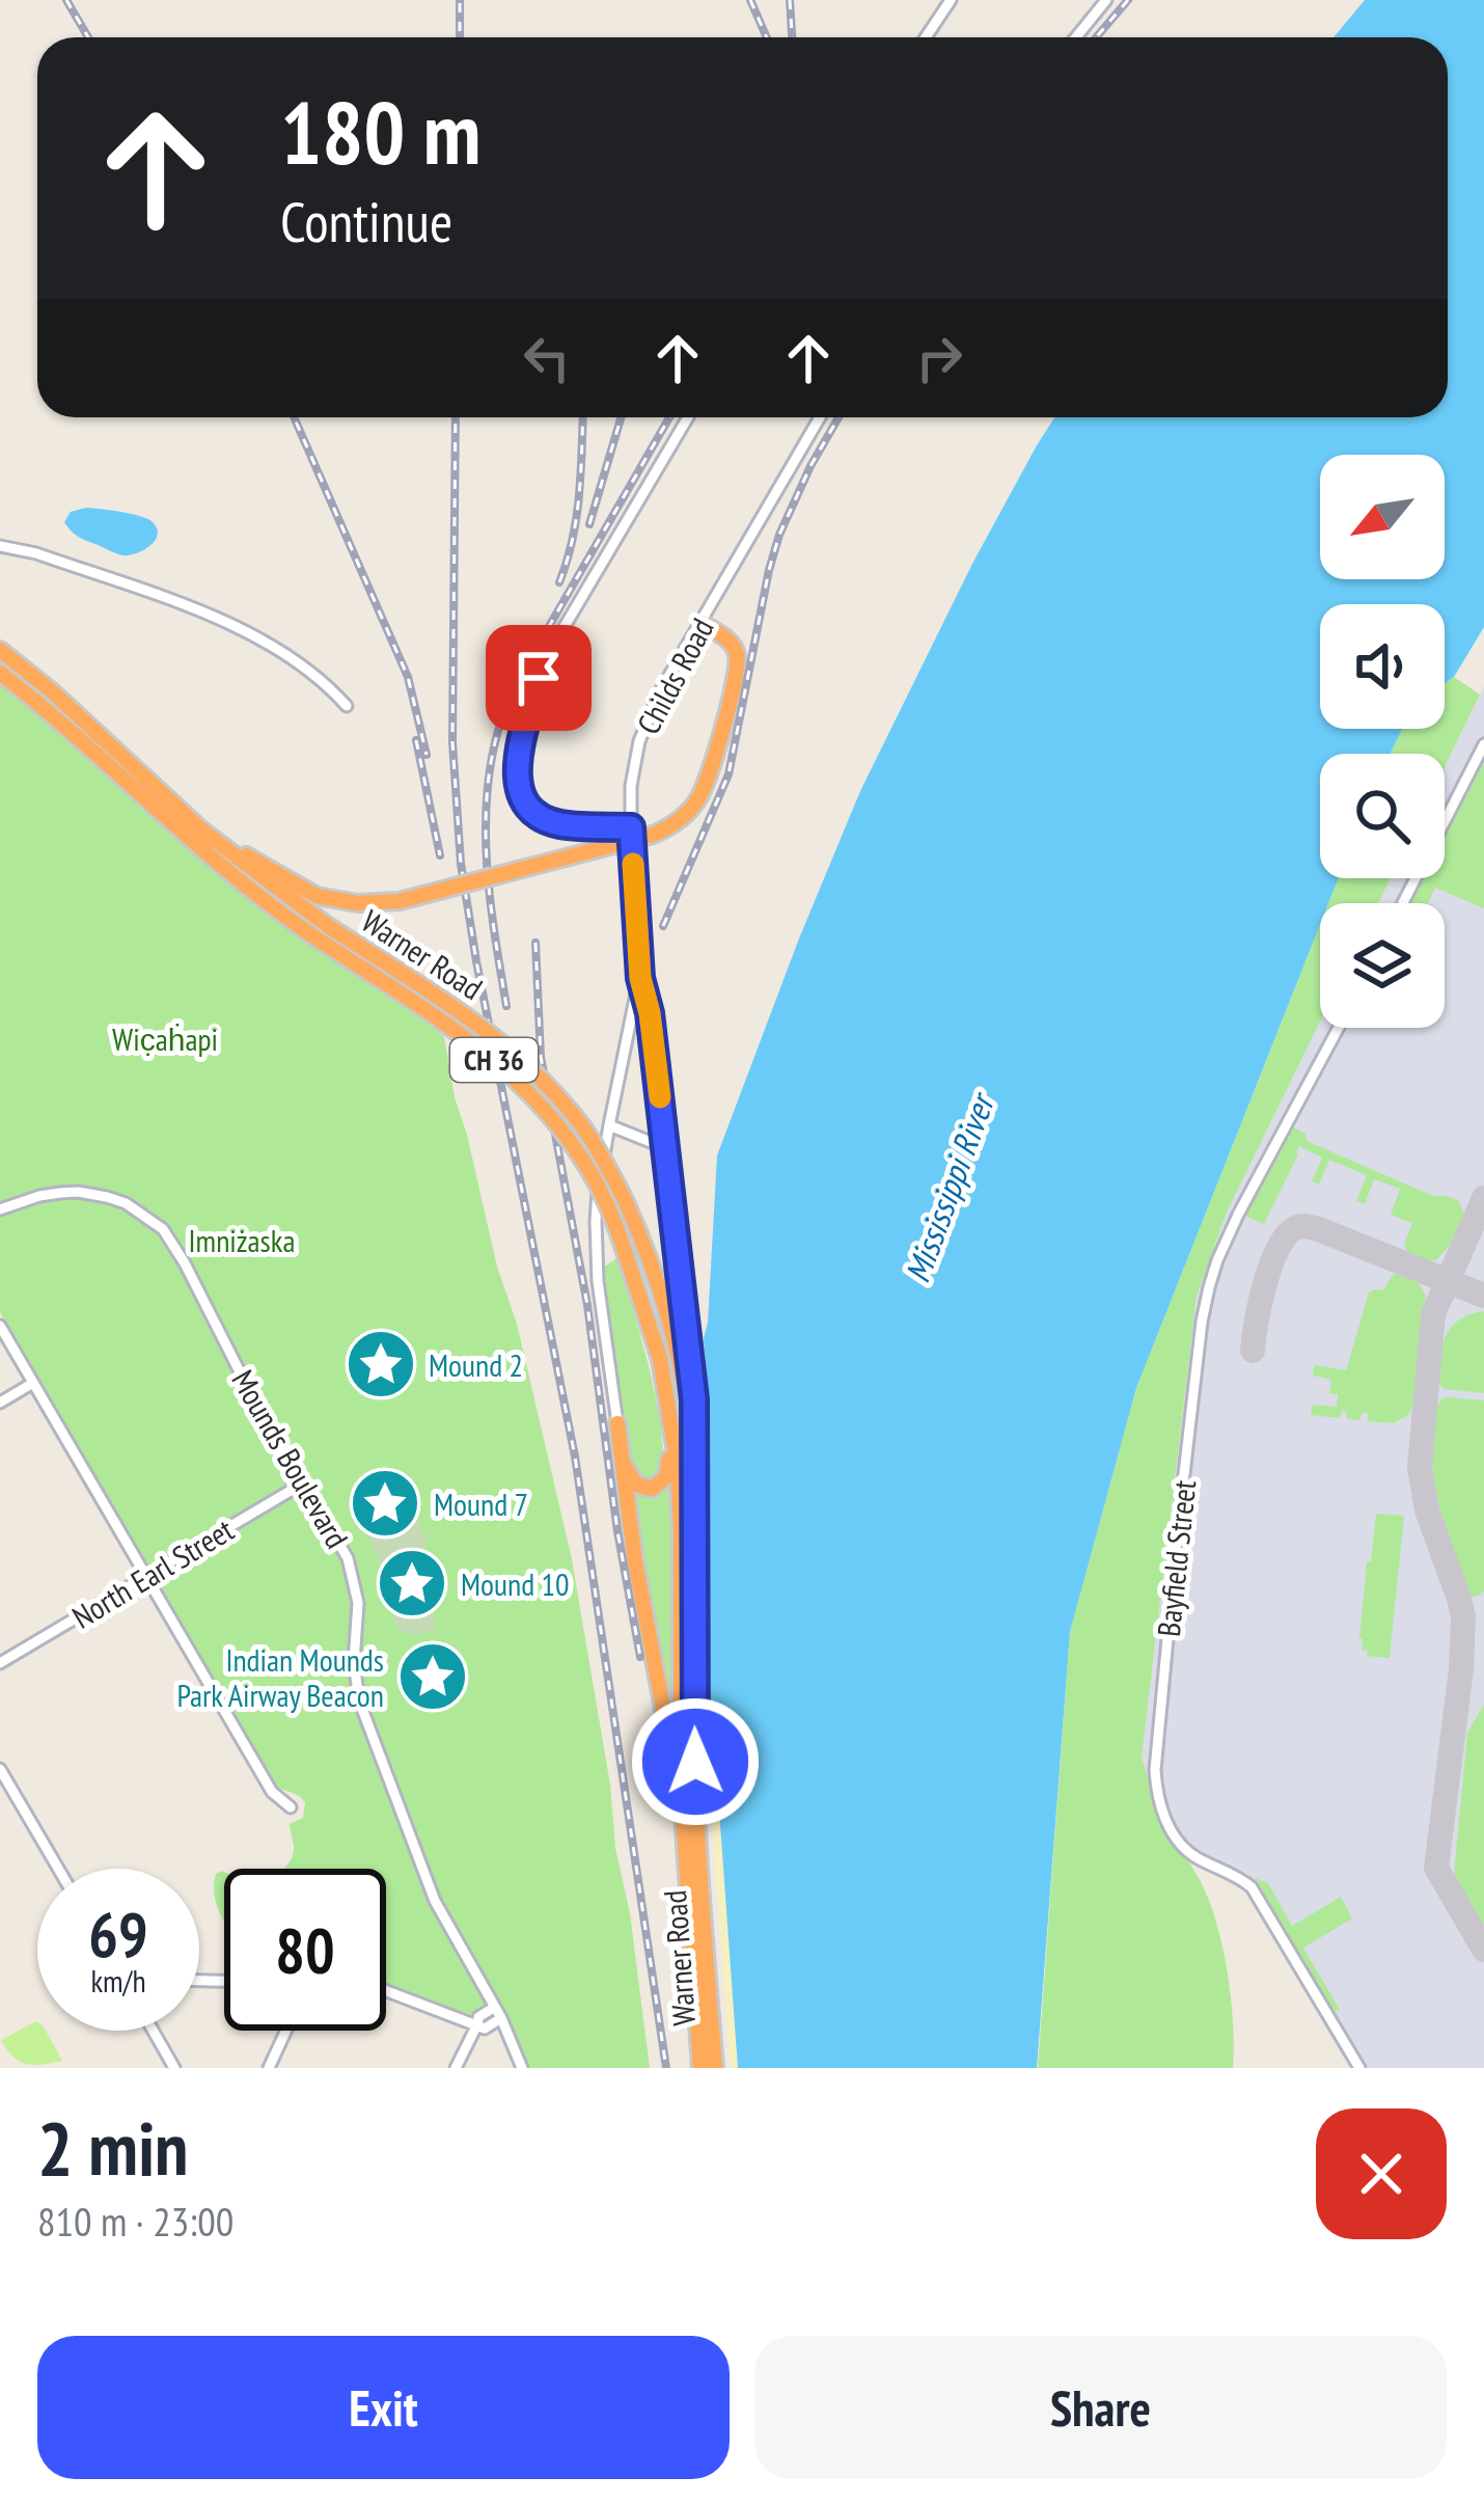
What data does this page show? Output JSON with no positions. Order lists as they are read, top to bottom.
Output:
{
  "streets": {
    "highway": ["Warner Road", "CH 36"],
    "street": [
      "Childs Road",
      "Mounds Boulevard",
      "Bayfield Street",
      "North Earl Street"
    ]
  },
  "crossings": [
    ["Mounds Boulevard", "North Earl Street"]
  ],
  "water": ["Mississippi River"],
  "parks": ["Wic̣aḣapi", "Imniżaska"],
  "places": {
    "place": [
      "Mound 2",
      "Mound 7",
      "Mound 10",
      "Indian Mounds Park Airway Beacon"
    ]
  },
  "north": "bottom left",
  "page": {
    "turn": ["180 m", "Continue"],
    "speed": "69 km/h",
    "limit": "80",
    "heading": ["2 min", "810 m · 23:00"],
    "buttons": ["Exit", "Share"]
  }
}
